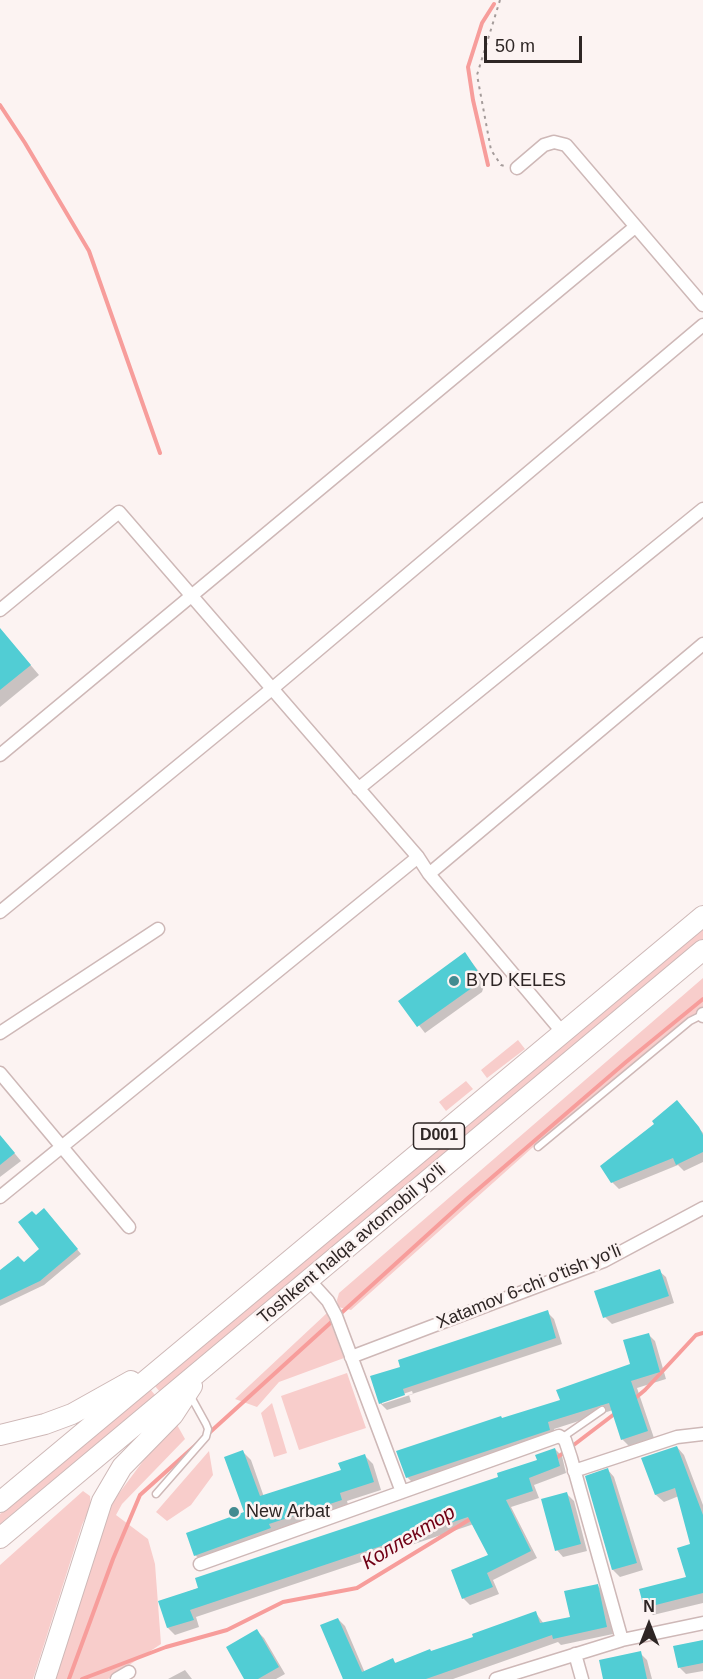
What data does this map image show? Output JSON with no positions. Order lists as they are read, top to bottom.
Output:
{
  "streets": {
    "highway": ["D001", "Toshkent halqa avtomobil yo'li"],
    "street": ["Xatamov 6-chi o'tish yo'li"]
  },
  "water": ["Коллектор"],
  "places": ["BYD KELES", "New Arbat"],
  "scale_bar": "50 m",
  "north": "top"
}
